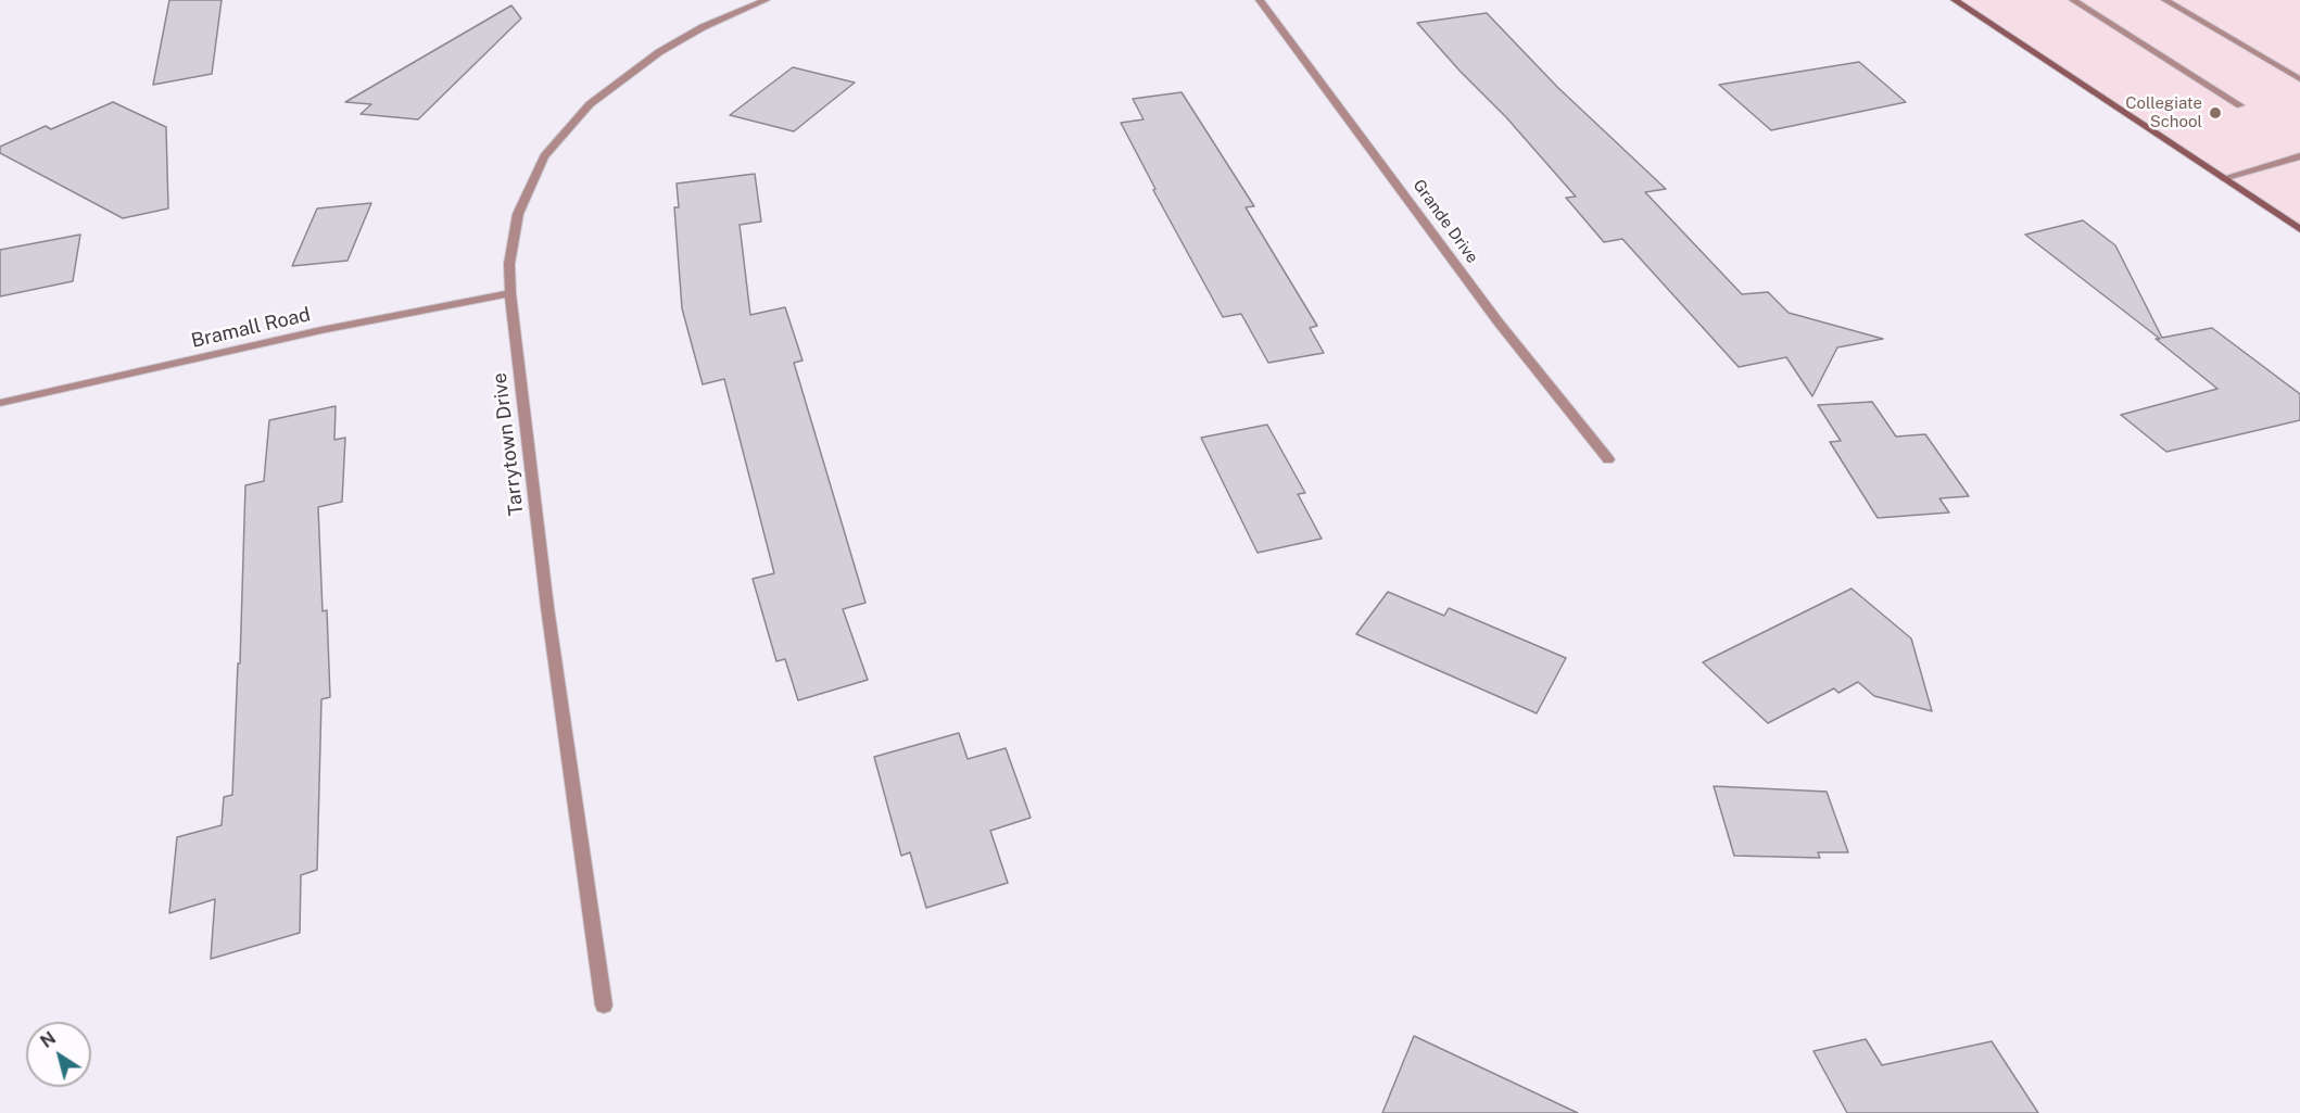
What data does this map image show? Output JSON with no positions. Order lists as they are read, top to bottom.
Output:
{
  "streets": {
    "street": ["Grande Drive", "Bramall Road", "Tarrytown Drive"]
  },
  "crossings": [
    ["Bramall Road", "Tarrytown Drive"]
  ],
  "places": ["Collegiate School"],
  "north": "top left"
}
